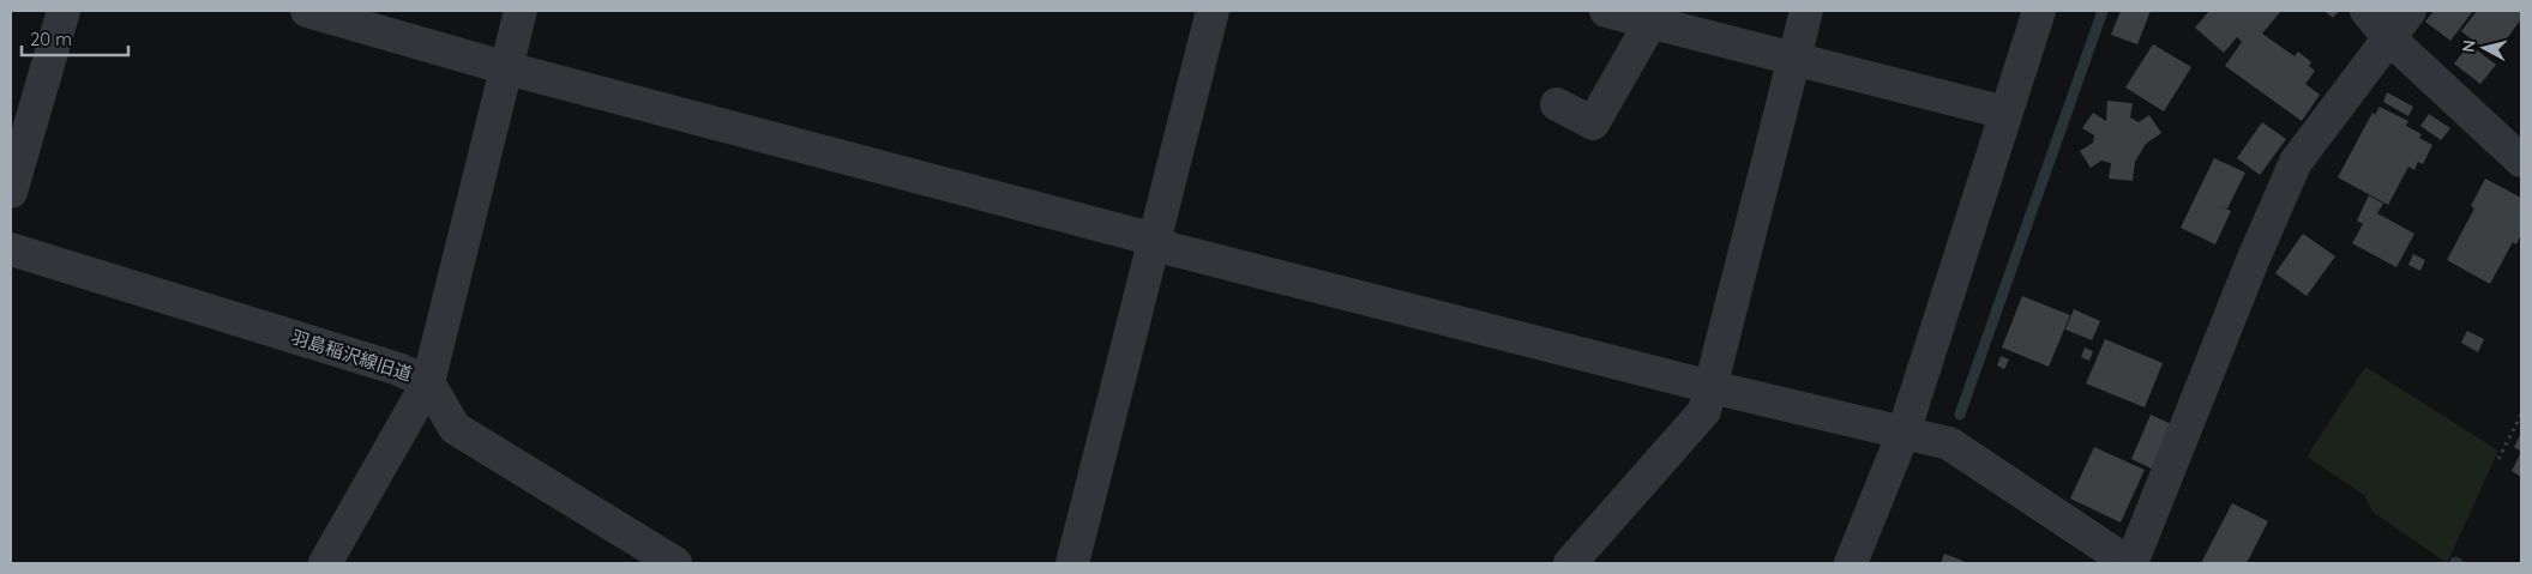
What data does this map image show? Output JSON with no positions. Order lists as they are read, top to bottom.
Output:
{
  "streets": {
    "street": ["羽島稲沢線旧道"]
  },
  "scale_bar": "20 m",
  "north": "left"
}
